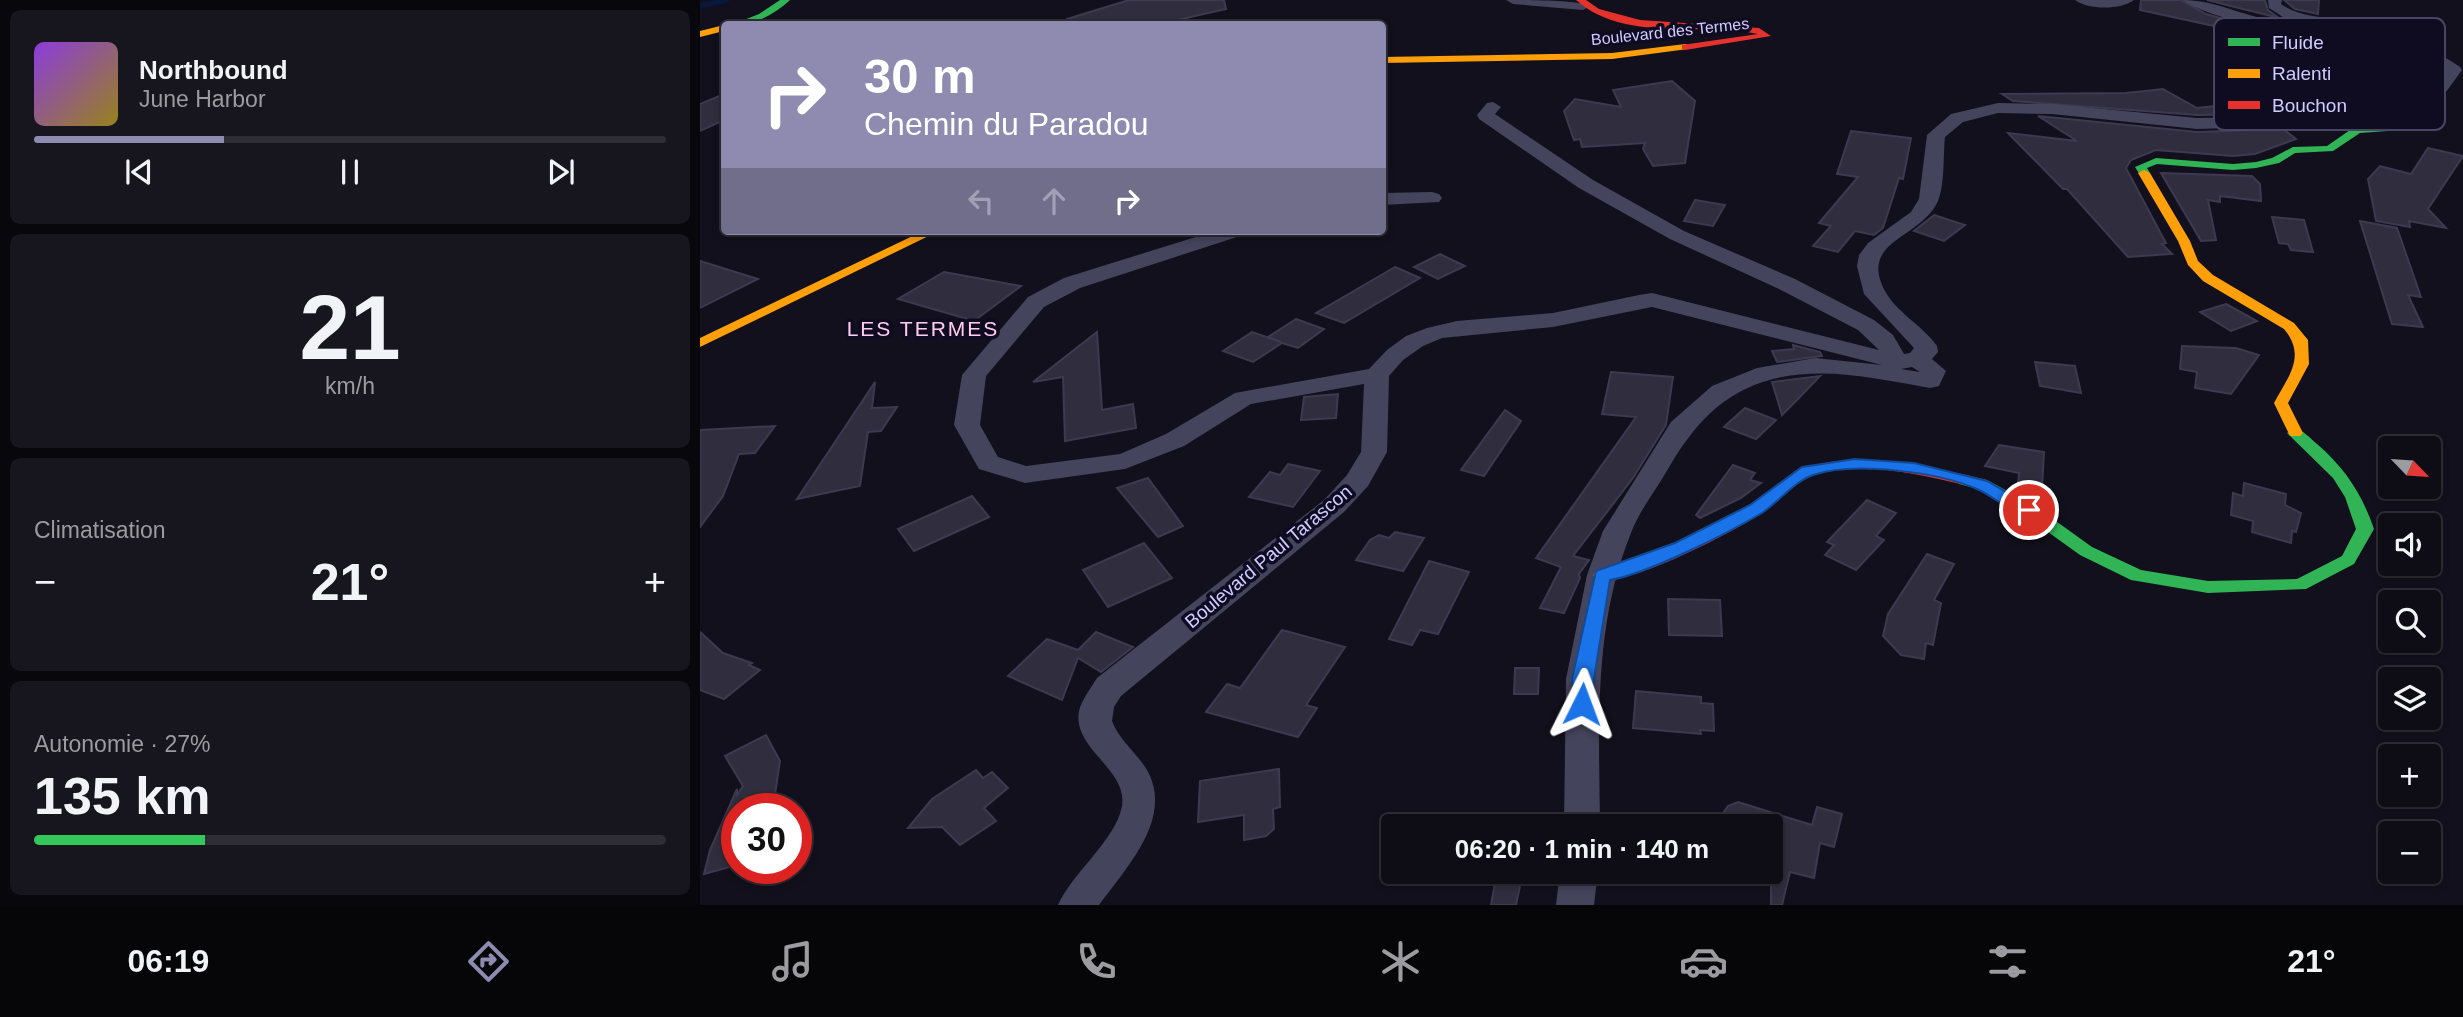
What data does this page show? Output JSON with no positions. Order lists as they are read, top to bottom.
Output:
{
  "streets": {
    "street": ["Boulevard des Termes", "Boulevard Paul Tarascon"]
  },
  "districts": ["LES TERMES"],
  "legend": ["Fluide", "Ralenti", "Bouchon"],
  "north": "bottom right",
  "page": {
    "turn": ["30 m", "Chemin du Paradou"],
    "song": ["Northbound", "June Harbor"],
    "tile": [
      ["21", "km/h"],
      "Climatisation",
      ["Autonomie · 27%", "135 km"]
    ],
    "map_buttons": ["+", "−"],
    "heat": ["−", "21°", "+"],
    "limit": "30",
    "trip": "06:20 · 1 min · 140 m",
    "tabs": ["06:19", "21°"]
  }
}
